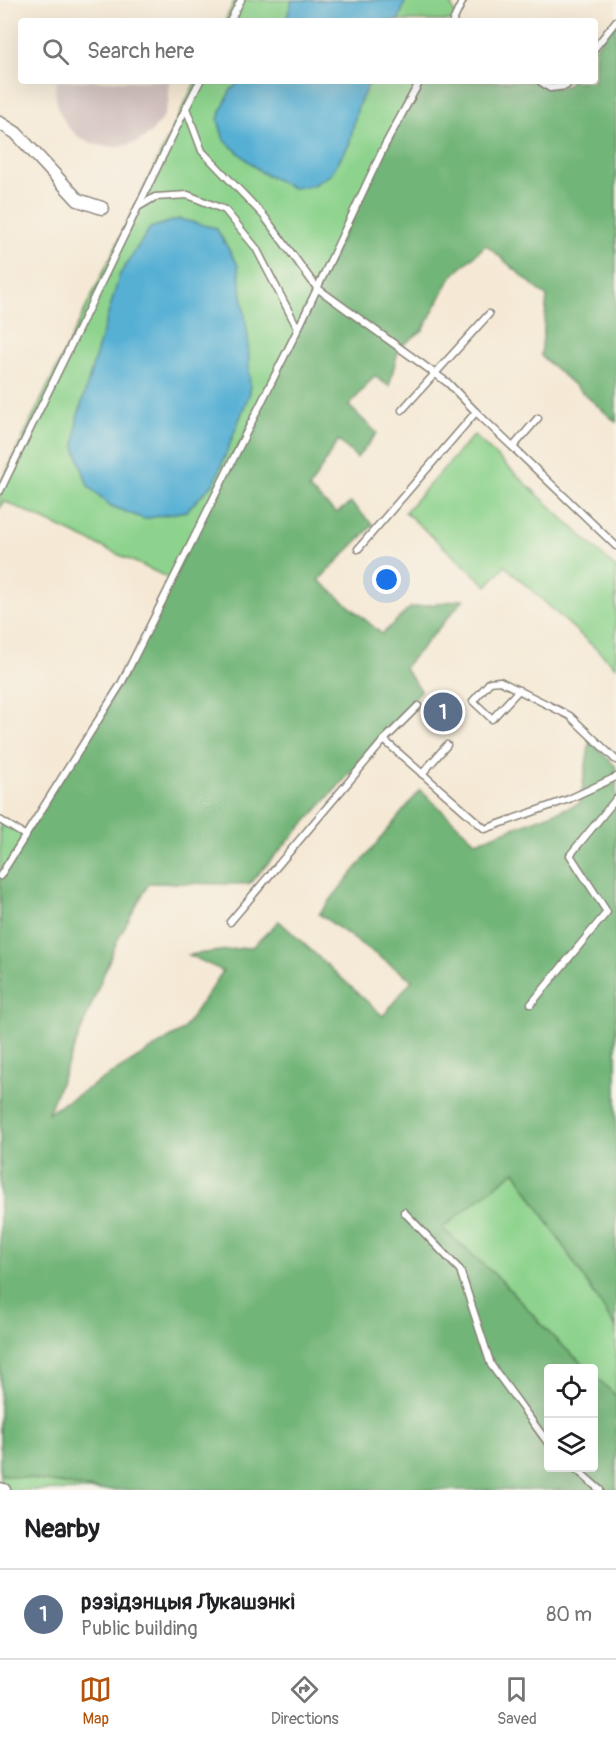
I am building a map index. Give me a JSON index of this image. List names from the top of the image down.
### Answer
{
  "page": {
    "search": "Search here",
    "pins": "1",
    "heading": "Nearby",
    "list": [
      {
        "mark": "1",
        "name": "рэзідэнцыя Лукашэнкі",
        "note": "Public building",
        "value": "80 m"
      }
    ],
    "nav": ["Map", "Directions", "Saved"]
  }
}
